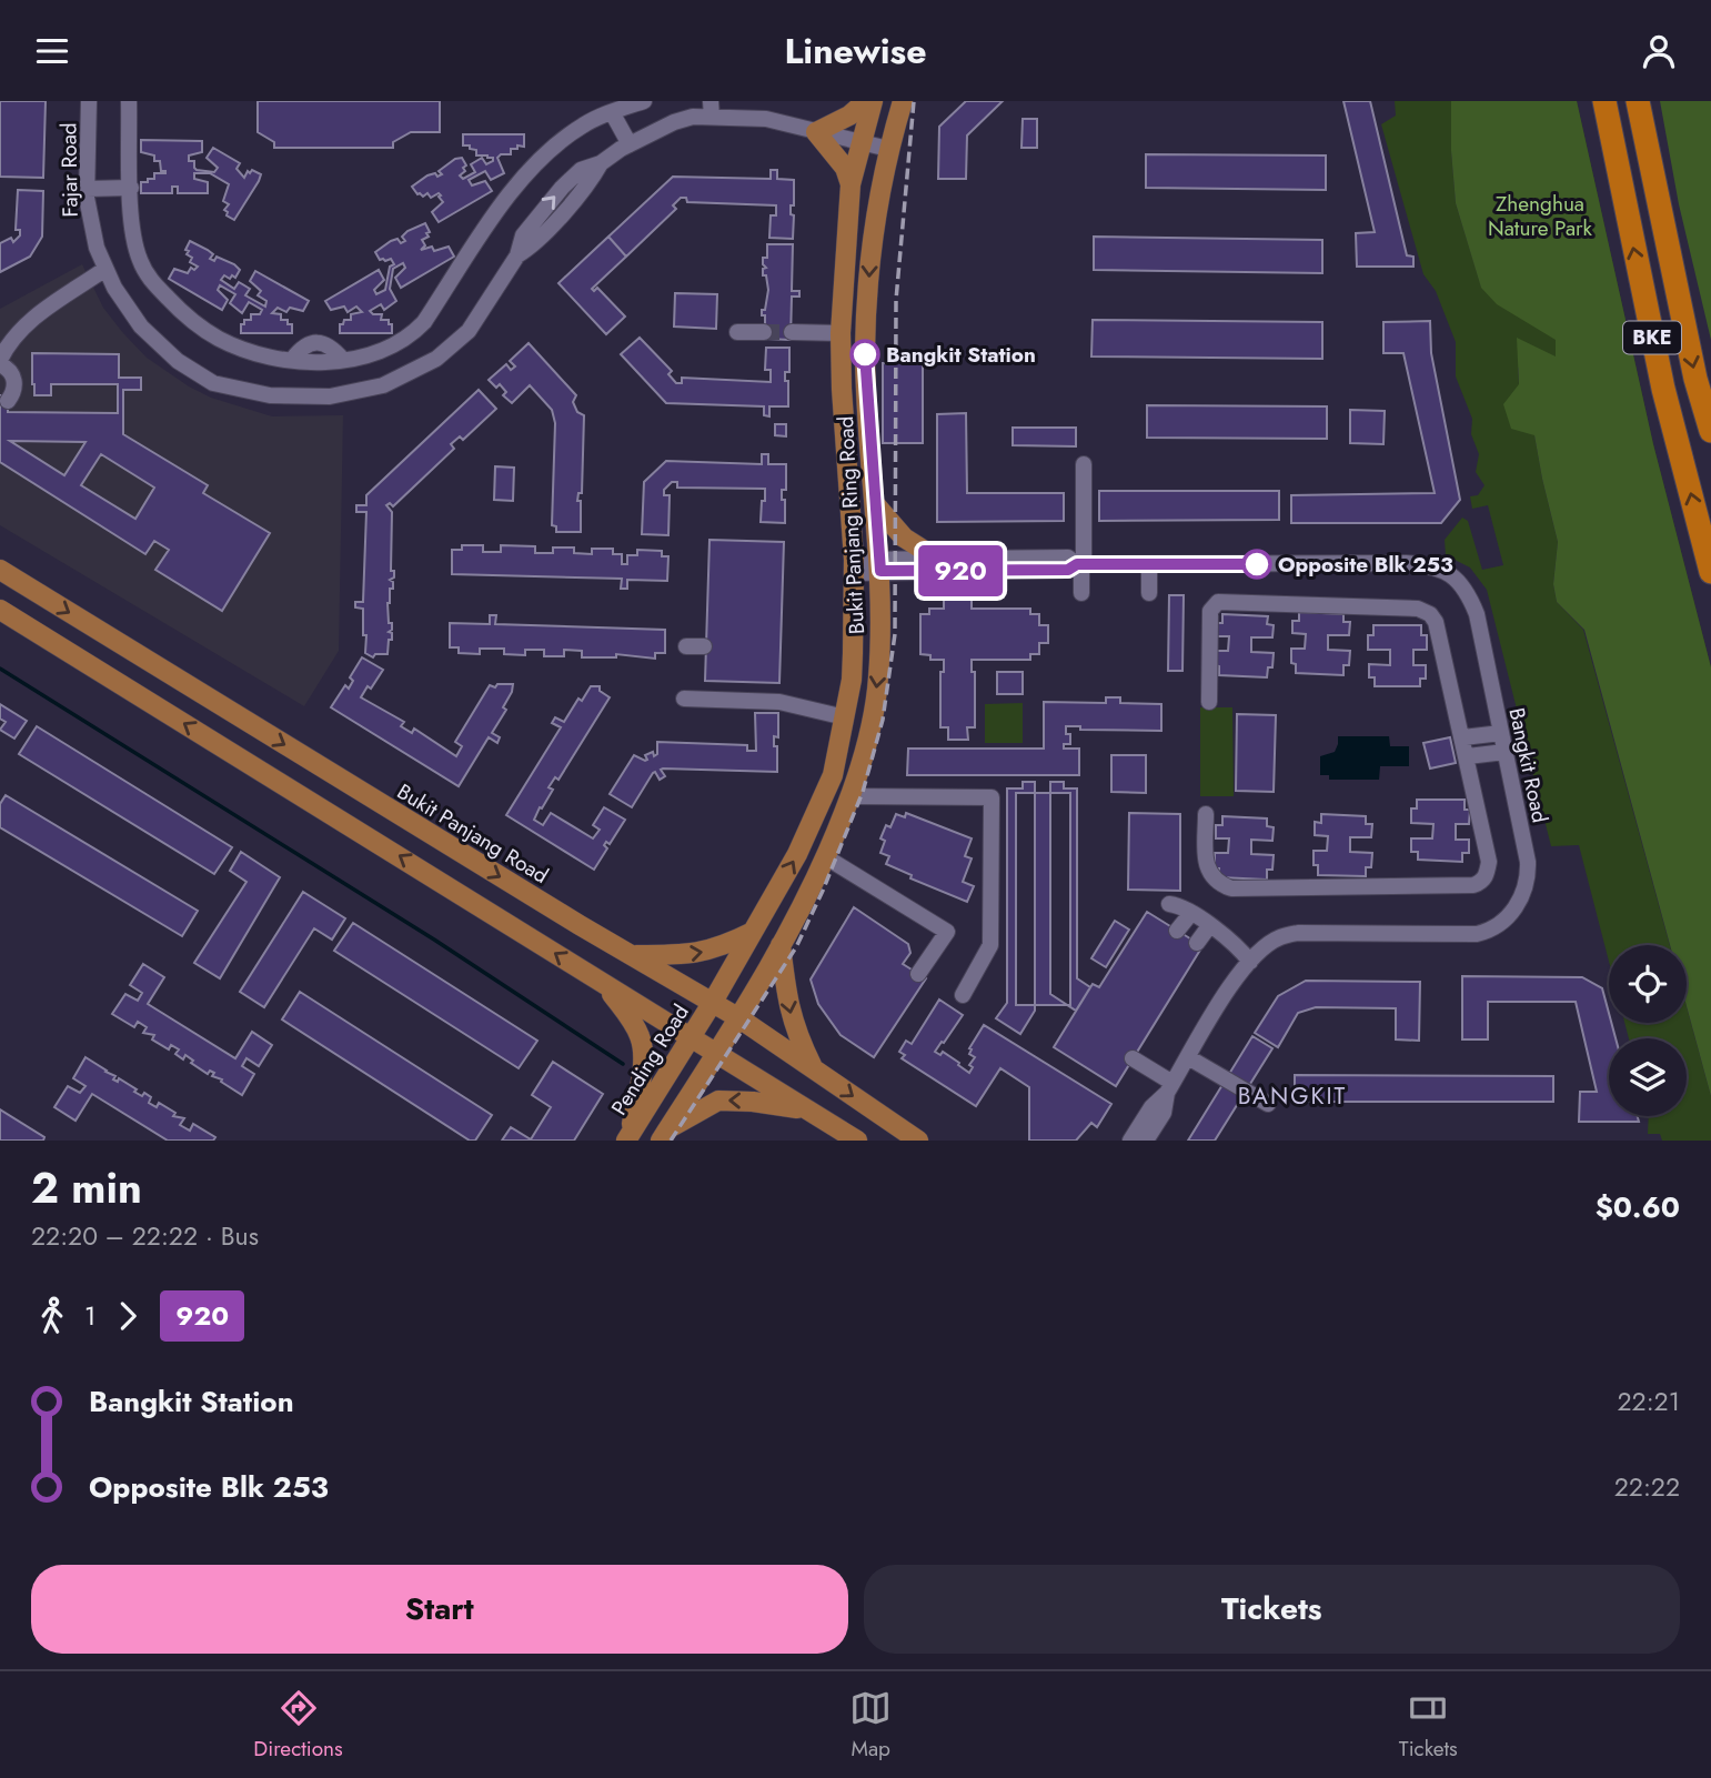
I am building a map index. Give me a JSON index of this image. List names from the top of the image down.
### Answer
{
  "streets": {
    "highway": ["BKE"],
    "main road": ["Bukit Panjang Ring Road", "Bukit Panjang Road", "Pending Road"],
    "street": ["Fajar Road", "Bangkit Road"]
  },
  "crossings": [
    ["Fajar Road", "Bukit Panjang Ring Road"],
    ["Bukit Panjang Ring Road", "Bangkit Road"],
    ["Bukit Panjang Ring Road", "Bukit Panjang Road"],
    ["Bukit Panjang Ring Road", "Pending Road"],
    ["Bukit Panjang Road", "Pending Road"]
  ],
  "districts": ["BANGKIT"],
  "parks": ["Zhenghua Nature Park"],
  "places": ["Bangkit Station", "Opposite Blk 253"],
  "lines": ["bus line 920"],
  "page": {
    "header": "Linewise",
    "on_map": "920",
    "heading": ["2 min", "22:20 – 22:22 · Bus", "$0.60"],
    "legs": ["1", "920"],
    "list": [
      {
        "name": "Bangkit Station",
        "value": "22:21"
      },
      {
        "name": "Opposite Blk 253",
        "value": "22:22"
      }
    ],
    "buttons": ["Start", "Tickets"],
    "tabs": ["Directions", "Map", "Tickets"]
  }
}
